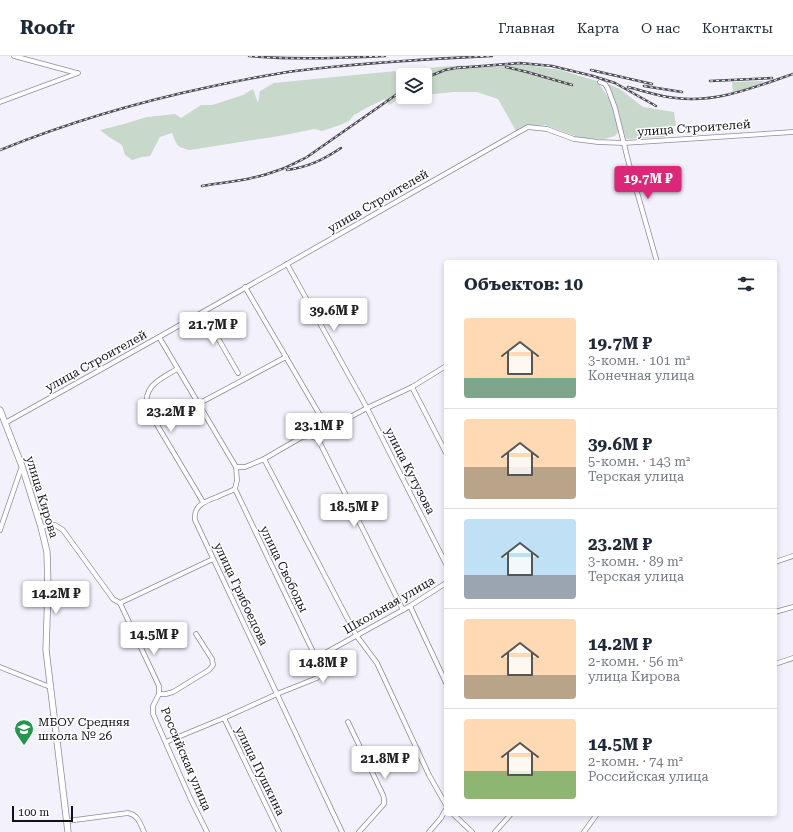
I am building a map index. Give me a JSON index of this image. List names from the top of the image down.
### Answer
{
  "streets": {
    "main road": ["улица Кирова"],
    "street": [
      "улица Строителей",
      "улица Кутузова",
      "улица Свободы",
      "улица Грибоедова",
      "Школьная улица",
      "Российская улица",
      "улица Пушкина"
    ]
  },
  "crossings": [
    ["улица Строителей", "улица Кутузова"],
    ["улица Строителей", "улица Кирова"],
    ["улица Кирова", "Российская улица"],
    ["улица Свободы", "Школьная улица"]
  ],
  "places": {
    "school or university": ["МБОУ Средняя школа № 26"]
  },
  "scale_bar": "100 m",
  "page": {
    "header": "Roofr",
    "nav": [
      "Главная",
      "Карта",
      "О нас",
      "Контакты"
    ],
    "price": [
      "19.7M ₽",
      "39.6M ₽",
      "21.7M ₽",
      "23.2M ₽",
      "23.1M ₽",
      "18.5M ₽",
      "14.2M ₽",
      "14.5M ₽",
      "14.8M ₽",
      "21.8M ₽"
    ],
    "heading": "Объектов: 10",
    "list": [
      {
        "name": "19.7M ₽",
        "note": "3-комн. · 101 m² · Конечная улица"
      },
      {
        "name": "39.6M ₽",
        "note": "5-комн. · 143 m² · Терская улица"
      },
      {
        "name": "23.2M ₽",
        "note": "3-комн. · 89 m² · Терская улица"
      },
      {
        "name": "14.2M ₽",
        "note": "2-комн. · 56 m² · улица Кирова"
      },
      {
        "name": "14.5M ₽",
        "note": "2-комн. · 74 m² · Российская улица"
      }
    ],
    "scale": "100 m"
  }
}
